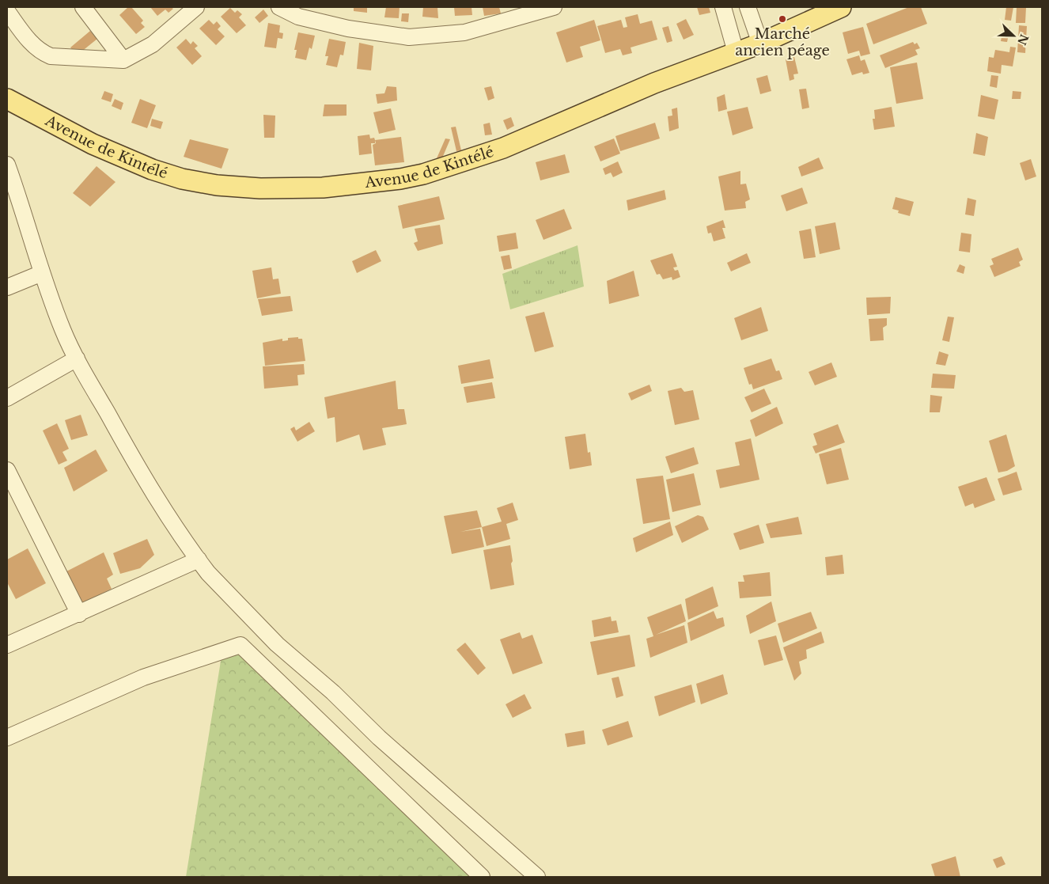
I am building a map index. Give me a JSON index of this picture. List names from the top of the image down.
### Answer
{
  "streets": {
    "main road": ["Avenue de Kintélé"]
  },
  "places": ["Marché ancien péage"],
  "north": "bottom right"
}
